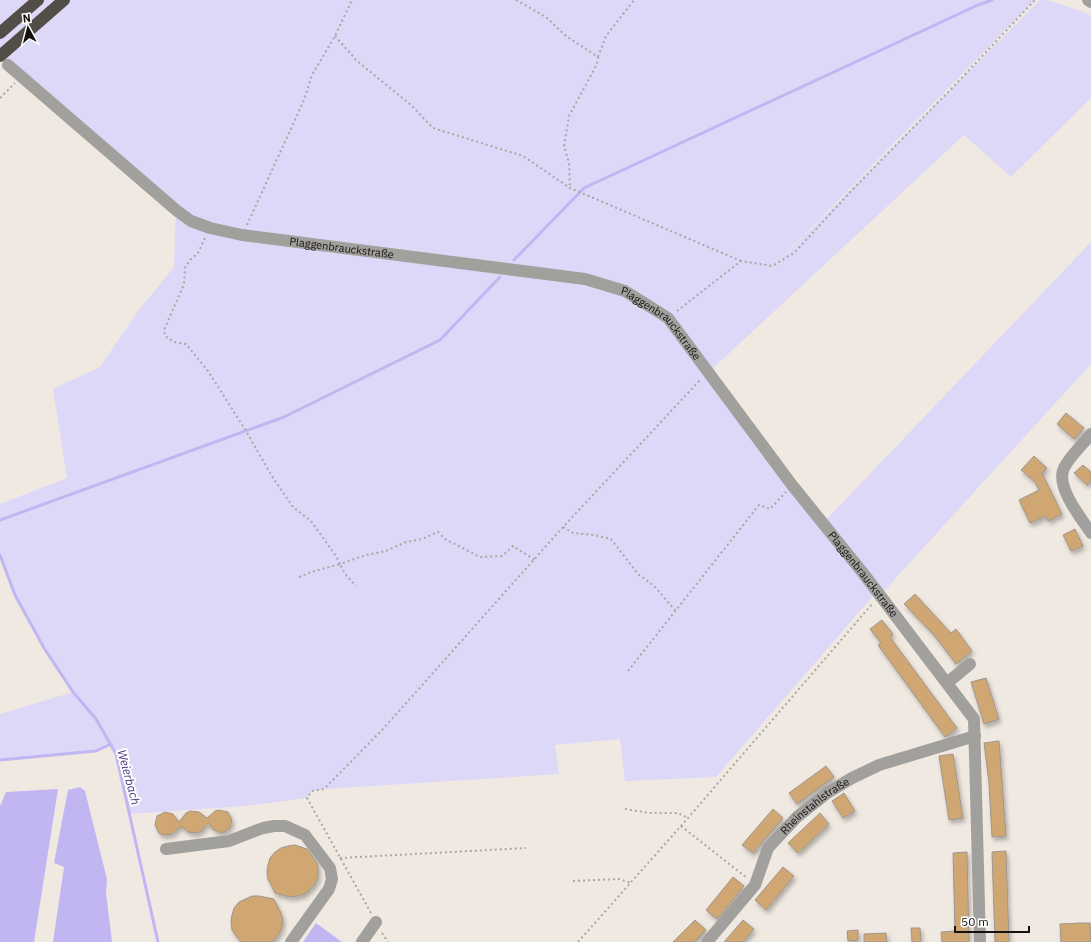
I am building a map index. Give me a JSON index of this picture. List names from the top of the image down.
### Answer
{
  "streets": {
    "street": ["Plaggenbrauckstraße", "Rheinstahlstraße"]
  },
  "crossings": [
    ["Plaggenbrauckstraße", "Rheinstahlstraße"]
  ],
  "water": ["Weierbach"],
  "scale_bar": "50 m",
  "north": "top"
}
